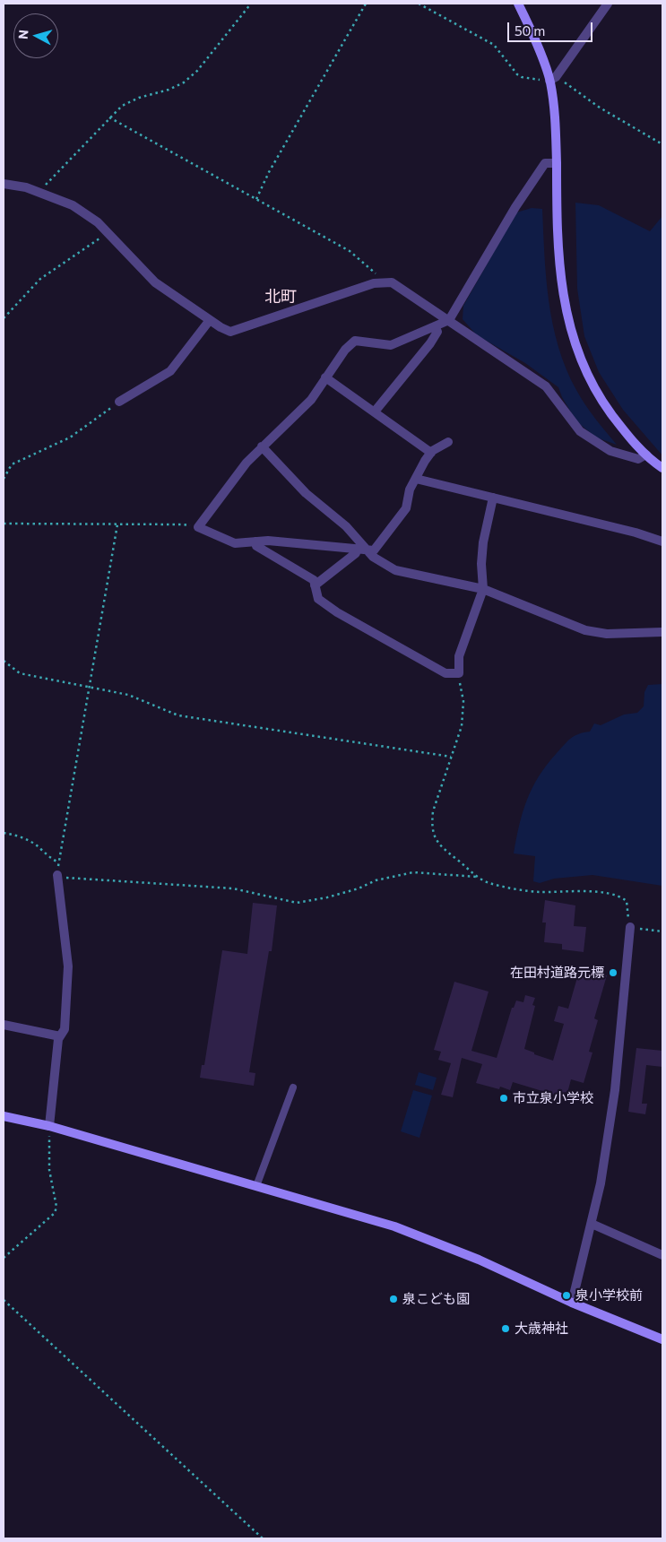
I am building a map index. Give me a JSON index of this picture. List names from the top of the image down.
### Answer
{
  "districts": ["北町"],
  "places": [
    "在田村道路元標",
    "市立泉小学校",
    "泉小学校前",
    "泉こども園",
    "大歳神社"
  ],
  "scale_bar": "50 m",
  "north": "left"
}
